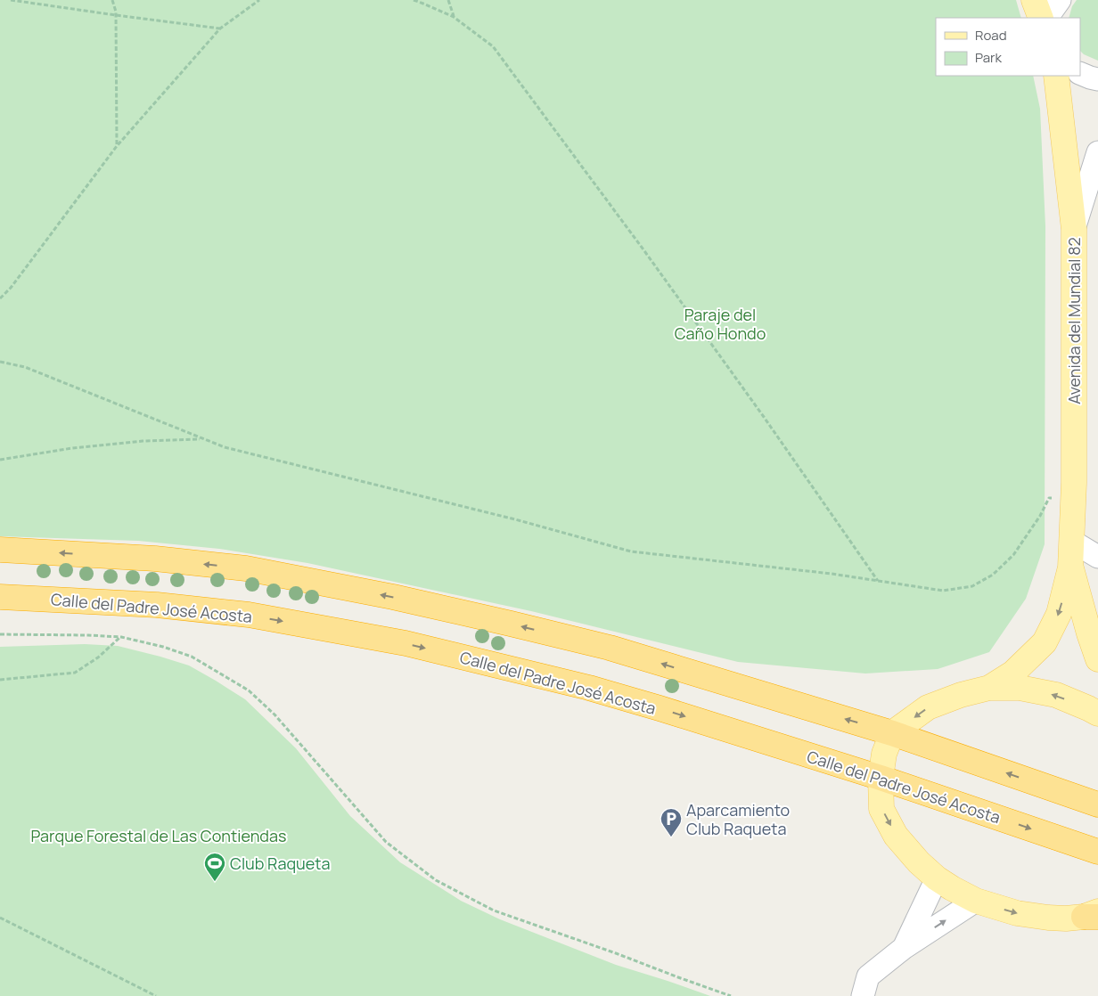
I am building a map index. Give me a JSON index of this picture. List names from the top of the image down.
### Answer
{
  "streets": {
    "highway": ["Calle del Padre José Acosta"],
    "main road": ["Avenida del Mundial 82"]
  },
  "parks": ["Paraje del Caño Hondo", "Parque Forestal de Las Contiendas"],
  "places": {
    "parking": ["Aparcamiento Club Raqueta"],
    "sports": ["Club Raqueta"]
  },
  "legend": ["Road", "Park"]
}
